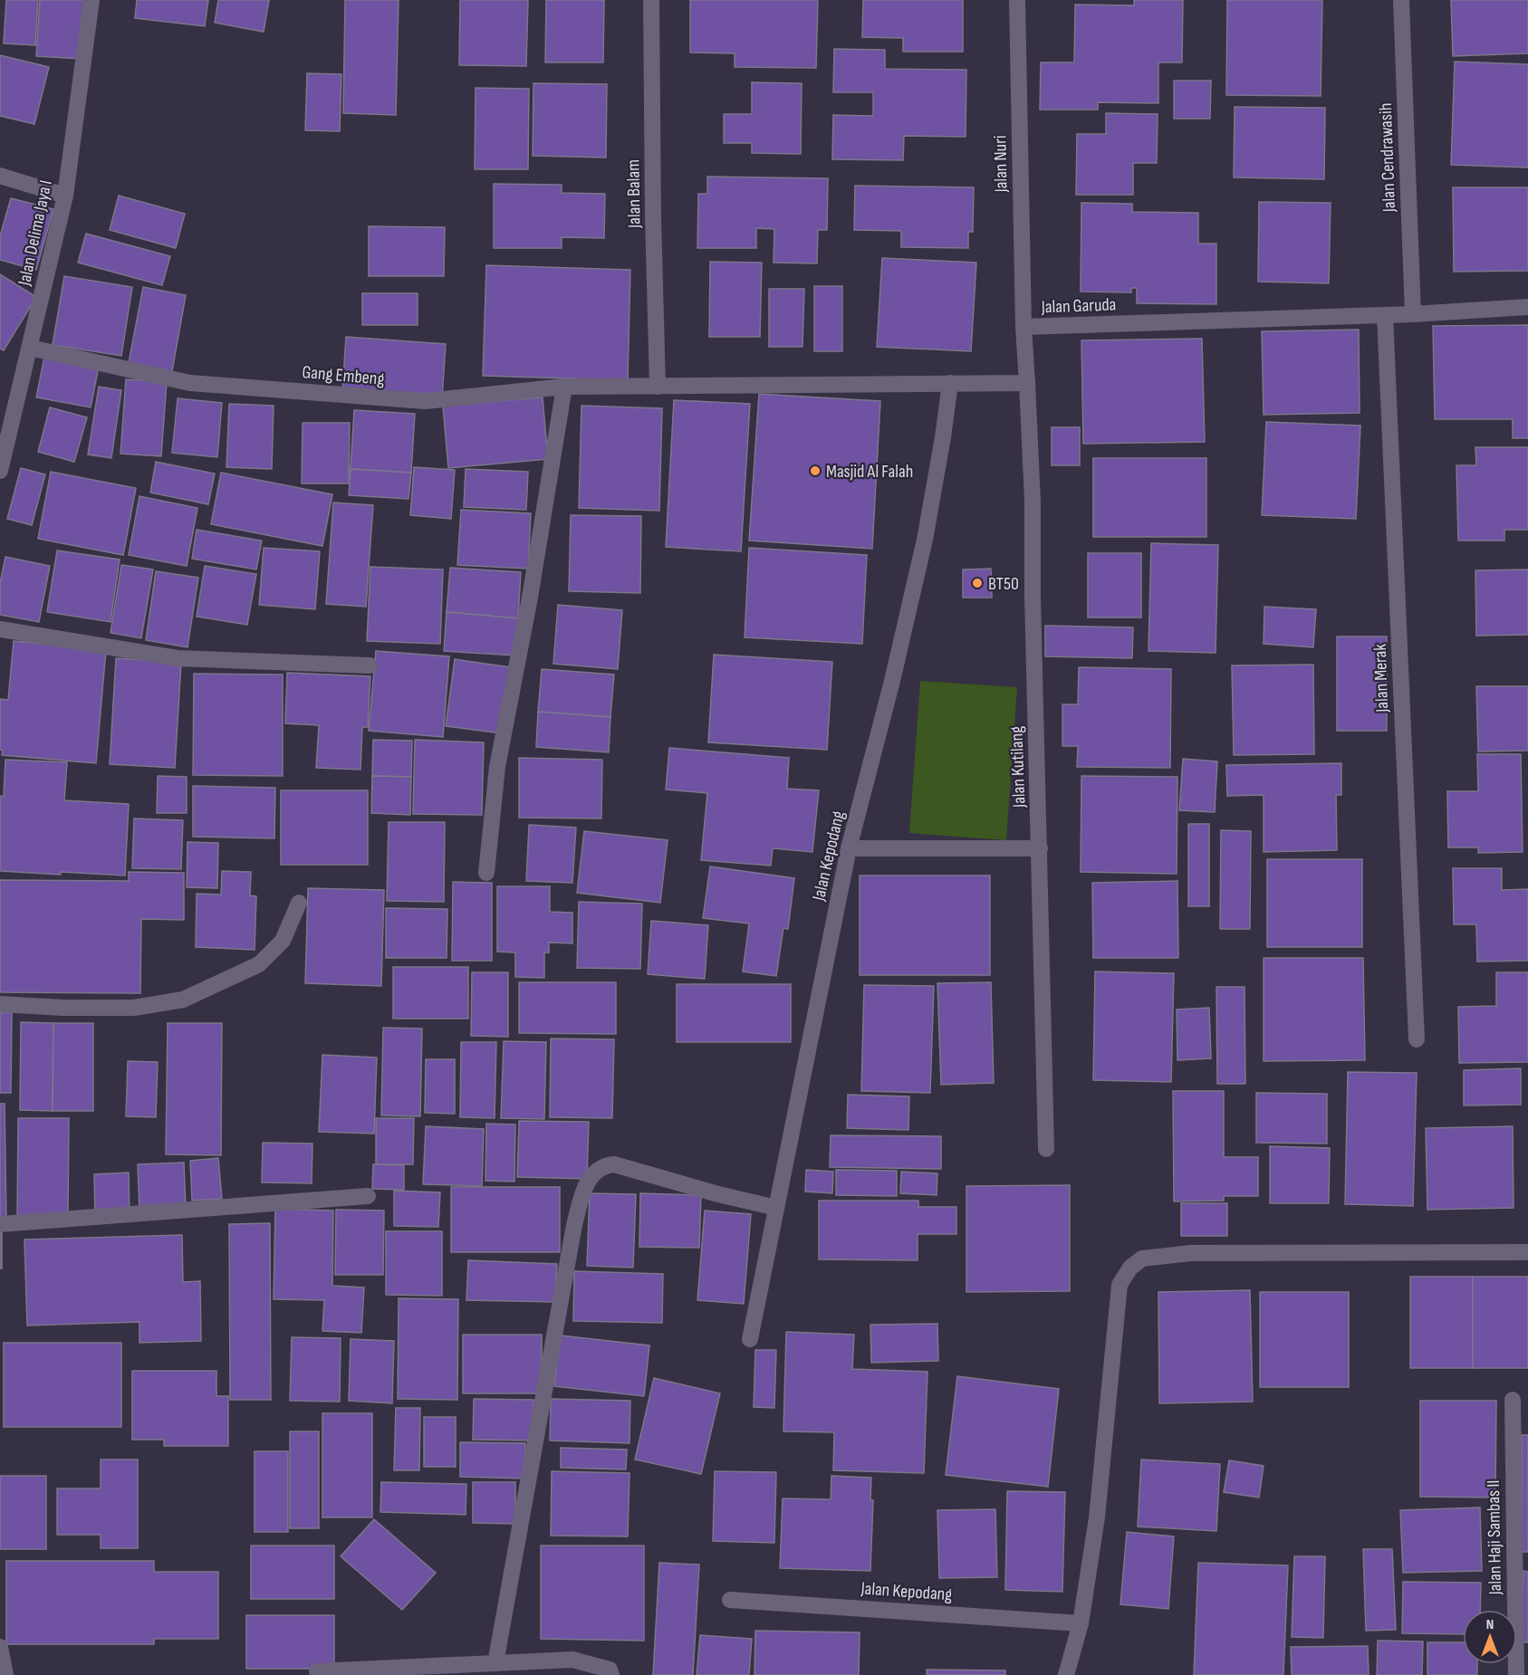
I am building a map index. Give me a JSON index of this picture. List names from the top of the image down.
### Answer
{
  "streets": {
    "street": [
      "Jalan Cendrawasih",
      "Jalan Nuri",
      "Jalan Balam",
      "Jalan Delima Jaya I",
      "Jalan Garuda",
      "Gang Embeng",
      "Jalan Merak",
      "Jalan Kutilang",
      "Jalan Kepodang",
      "Jalan Haji Sambas II"
    ]
  },
  "crossings": [
    ["Jalan Cendrawasih", "Jalan Garuda"],
    ["Jalan Nuri", "Jalan Garuda"],
    ["Jalan Balam", "Gang Embeng"],
    ["Jalan Delima Jaya I", "Gang Embeng"],
    ["Jalan Garuda", "Jalan Merak"],
    ["Jalan Garuda", "Jalan Kutilang"]
  ],
  "places": ["Masjid Al Falah", "BT50"],
  "north": "top"
}
